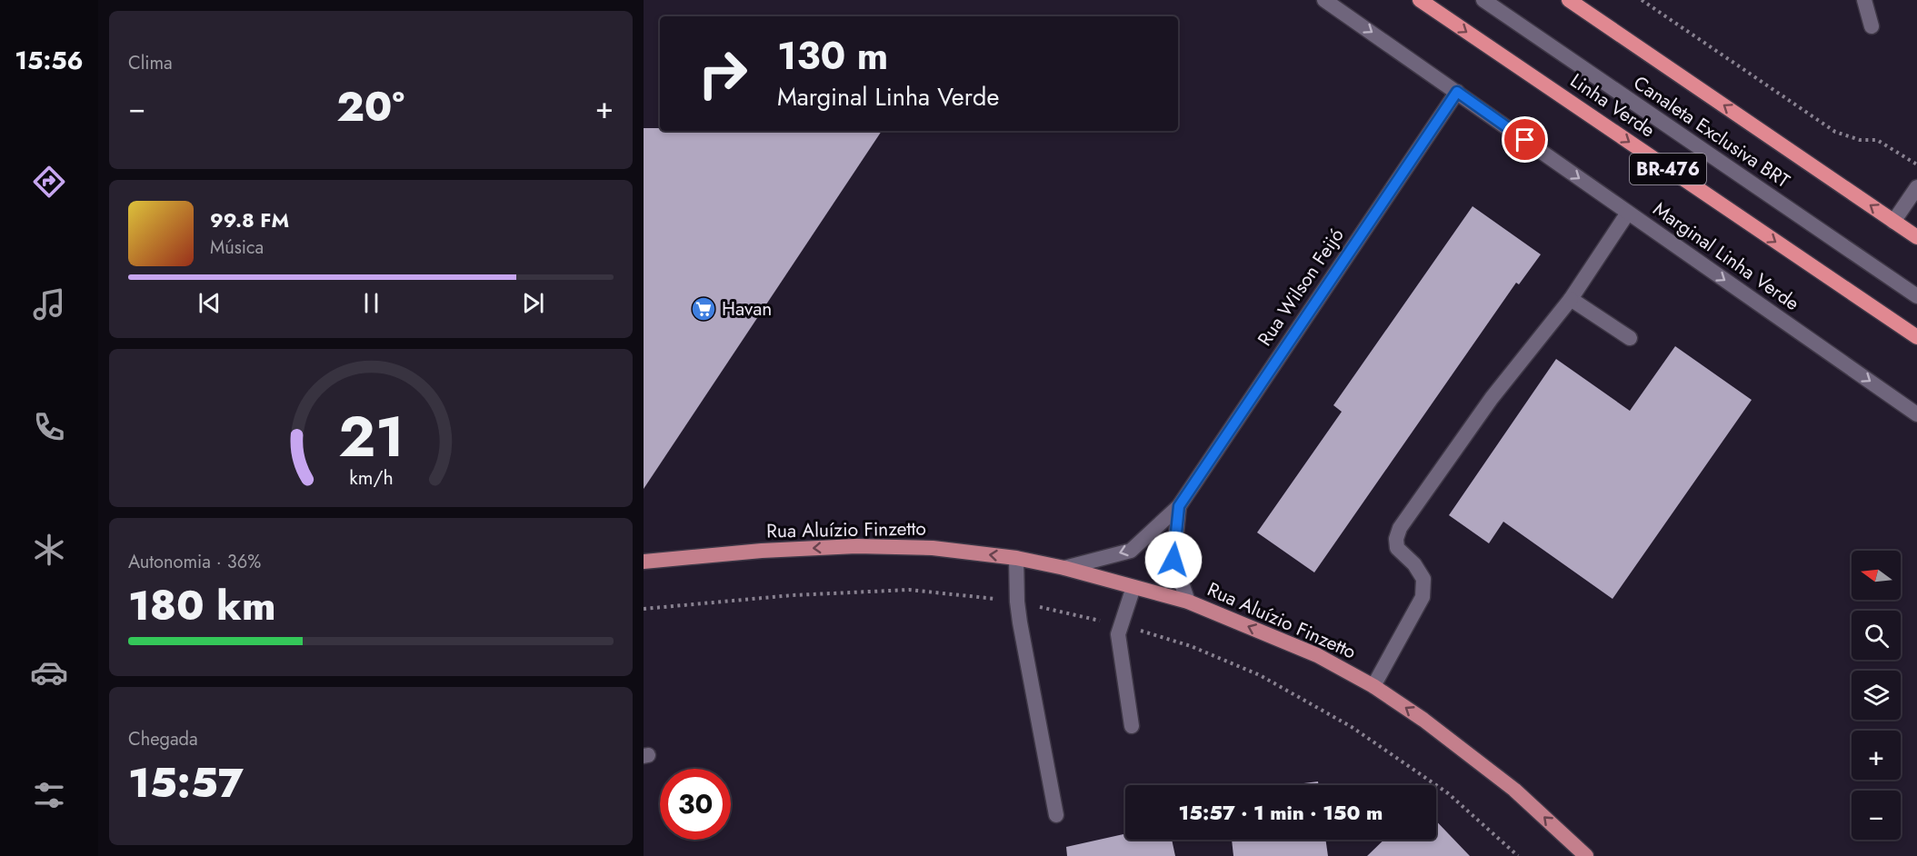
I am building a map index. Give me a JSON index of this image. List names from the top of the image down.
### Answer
{
  "streets": {
    "highway": ["Linha Verde", "BR-476"],
    "main road": ["Rua Aluízio Finzetto"],
    "street": ["Canaleta Exclusiva BRT", "Marginal Linha Verde", "Rua Wilson Feijó"]
  },
  "crossings": [
    ["Marginal Linha Verde", "Rua Wilson Feijó"],
    ["Rua Wilson Feijó", "Rua Aluízio Finzetto"]
  ],
  "one_way": ["Marginal Linha Verde", "Rua Aluízio Finzetto"],
  "places": {
    "supermarket": ["Havan"]
  },
  "north": "left",
  "page": {
    "tabs": "15:56",
    "tile": [
      "Clima",
      ["Autonomia · 36%", "180 km"],
      ["Chegada", "15:57"]
    ],
    "turn": ["130 m", "Marginal Linha Verde"],
    "heat": ["−", "20°", "+"],
    "song": ["99.8 FM", "Música"],
    "map_buttons": ["+", "−"],
    "limit": "30",
    "trip": "15:57 · 1 min · 150 m",
    "gauge": ["21", "km/h"]
  }
}
